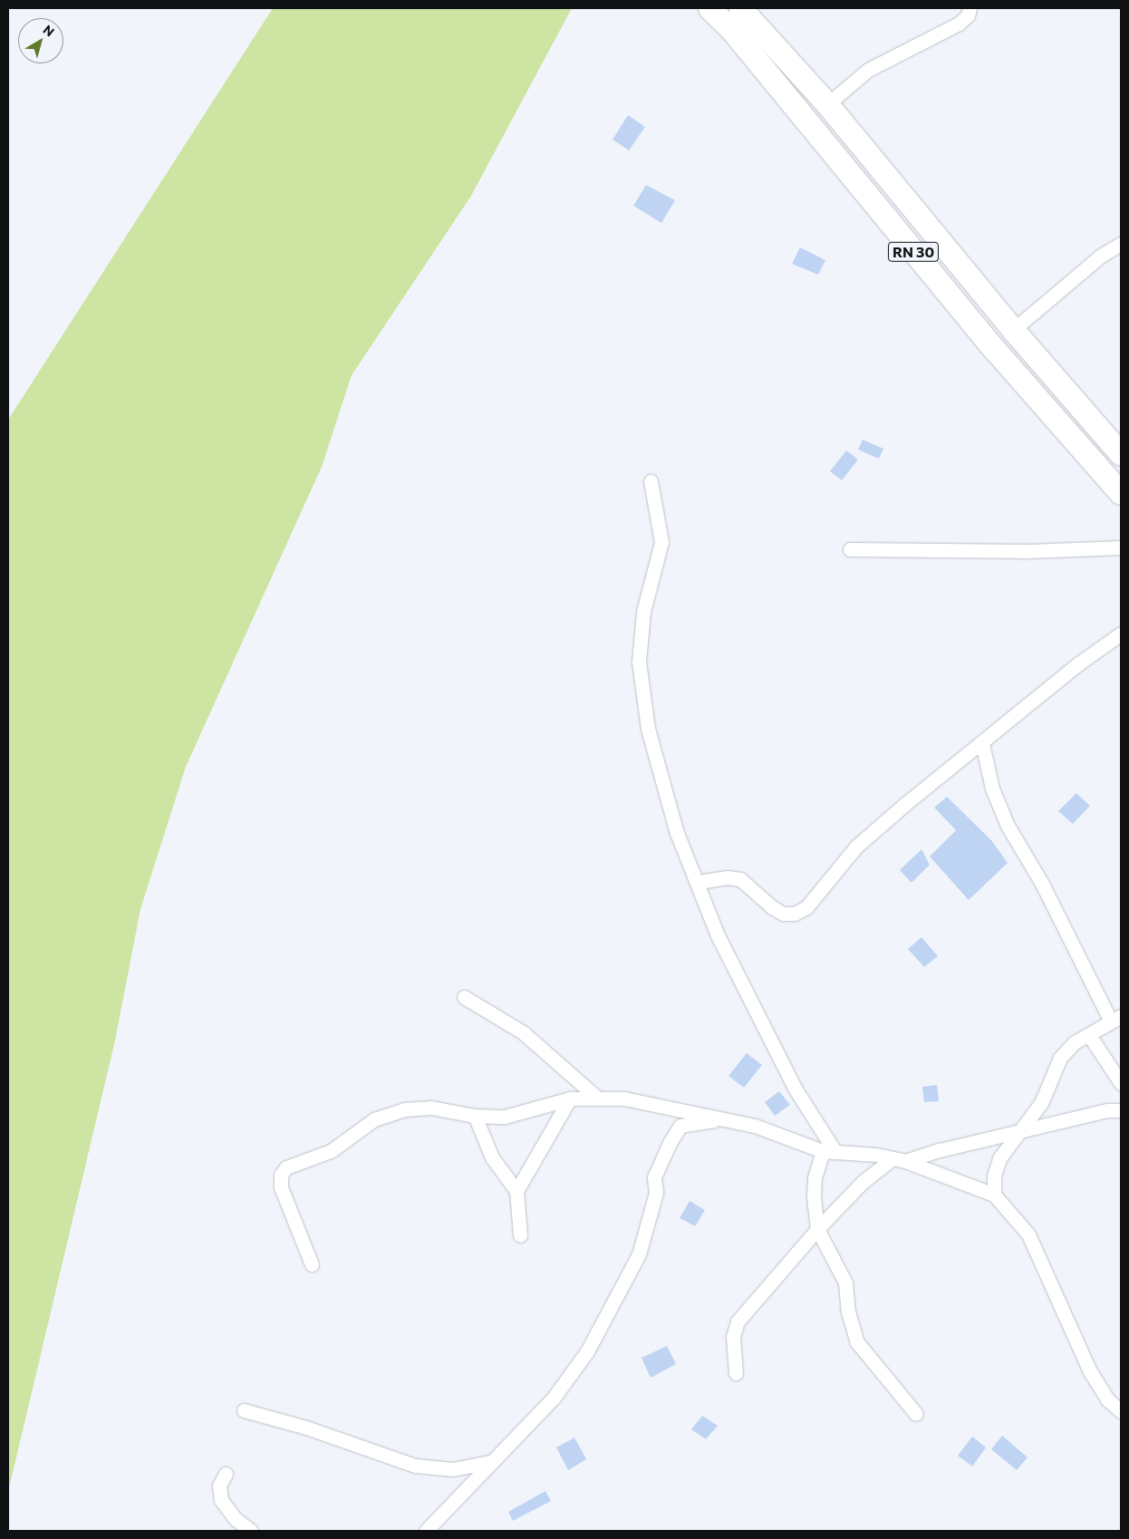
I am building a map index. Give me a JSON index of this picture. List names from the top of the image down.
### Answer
{
  "streets": {
    "main road": ["RN 30"]
  },
  "north": "top right"
}
